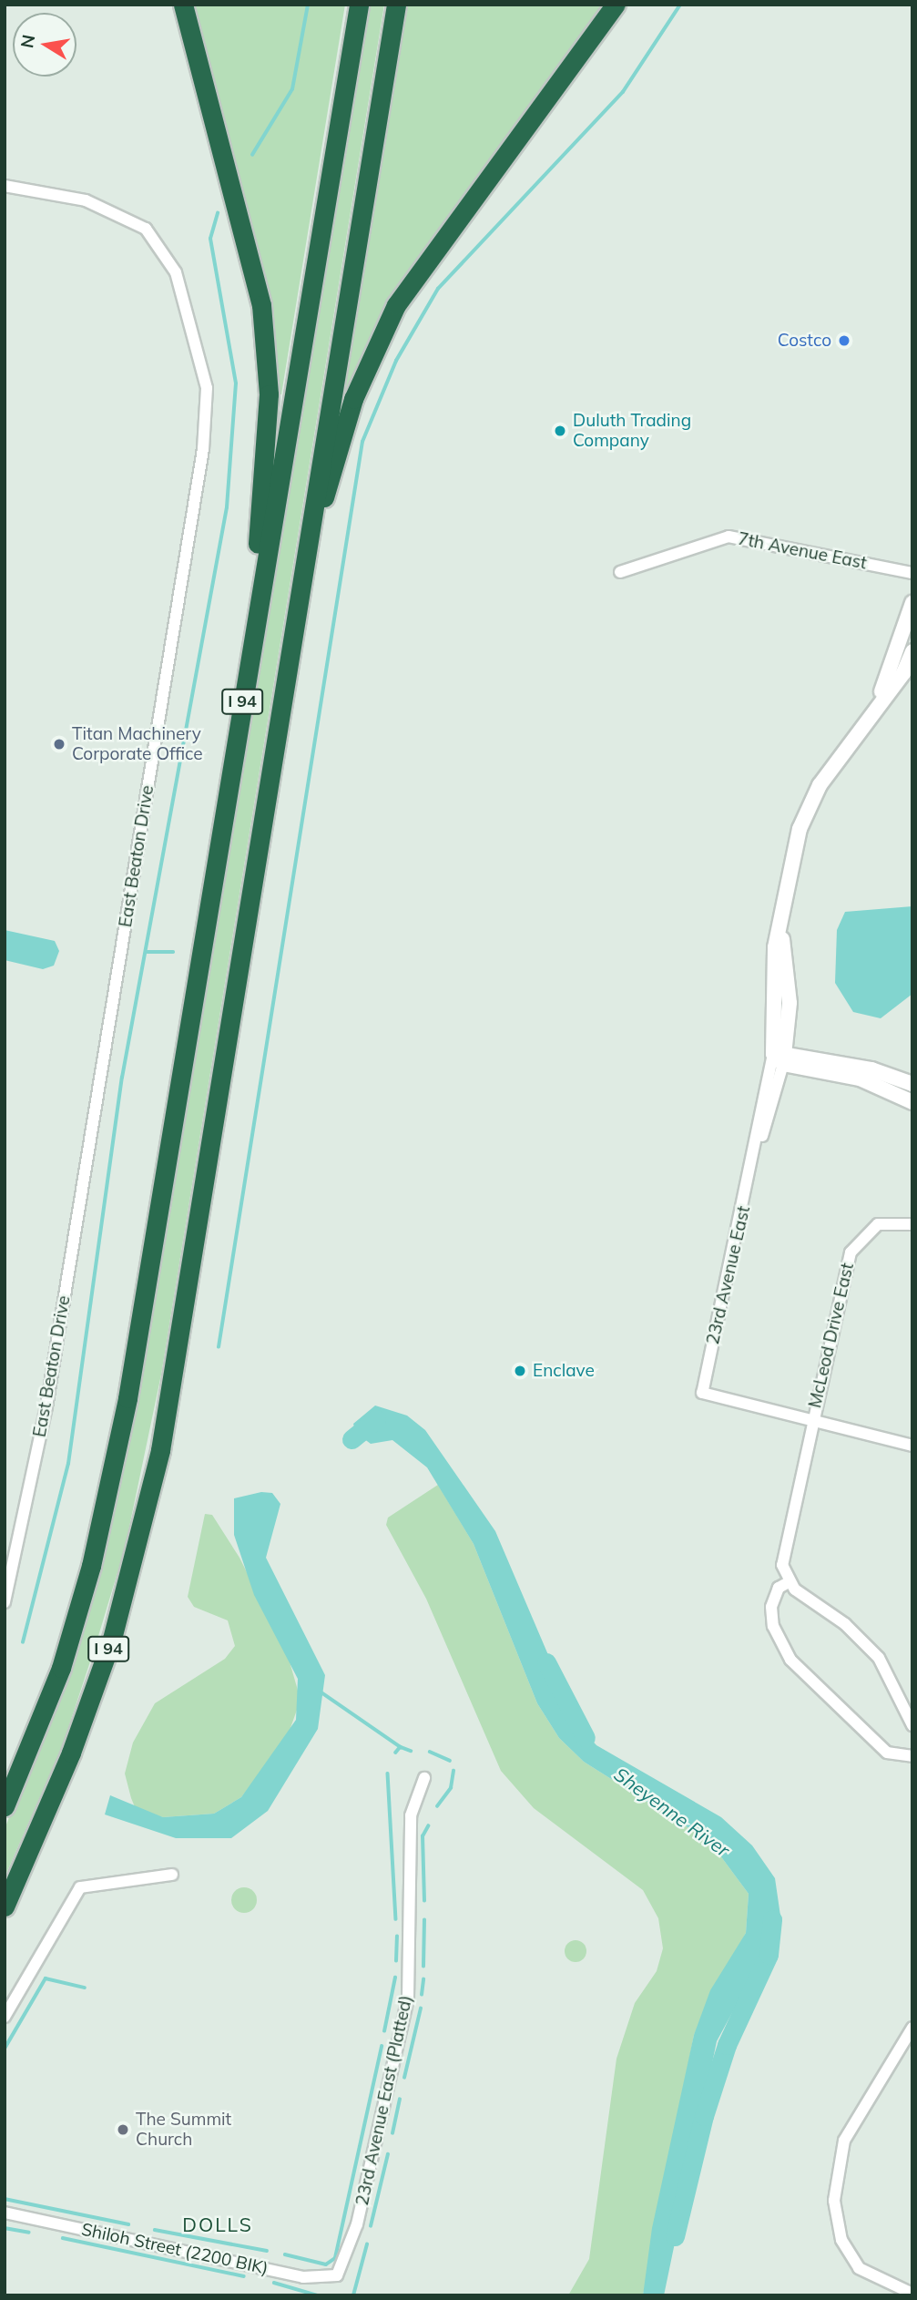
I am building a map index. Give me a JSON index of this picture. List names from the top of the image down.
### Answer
{
  "streets": {
    "highway": ["I 94"],
    "street": [
      "7th Avenue East",
      "East Beaton Drive",
      "23rd Avenue East",
      "McLeod Drive East",
      "23rd Avenue East (Platted)",
      "Shiloh Street (2200 BIK)"
    ]
  },
  "crossings": [
    ["23rd Avenue East", "McLeod Drive East"],
    ["23rd Avenue East (Platted)", "Shiloh Street (2200 BIK)"]
  ],
  "districts": ["DOLLS"],
  "water": ["Sheyenne River"],
  "places": [
    "Costco",
    "Duluth Trading Company",
    "Titan Machinery Corporate Office",
    "Enclave",
    "The Summit Church"
  ],
  "north": "left"
}
